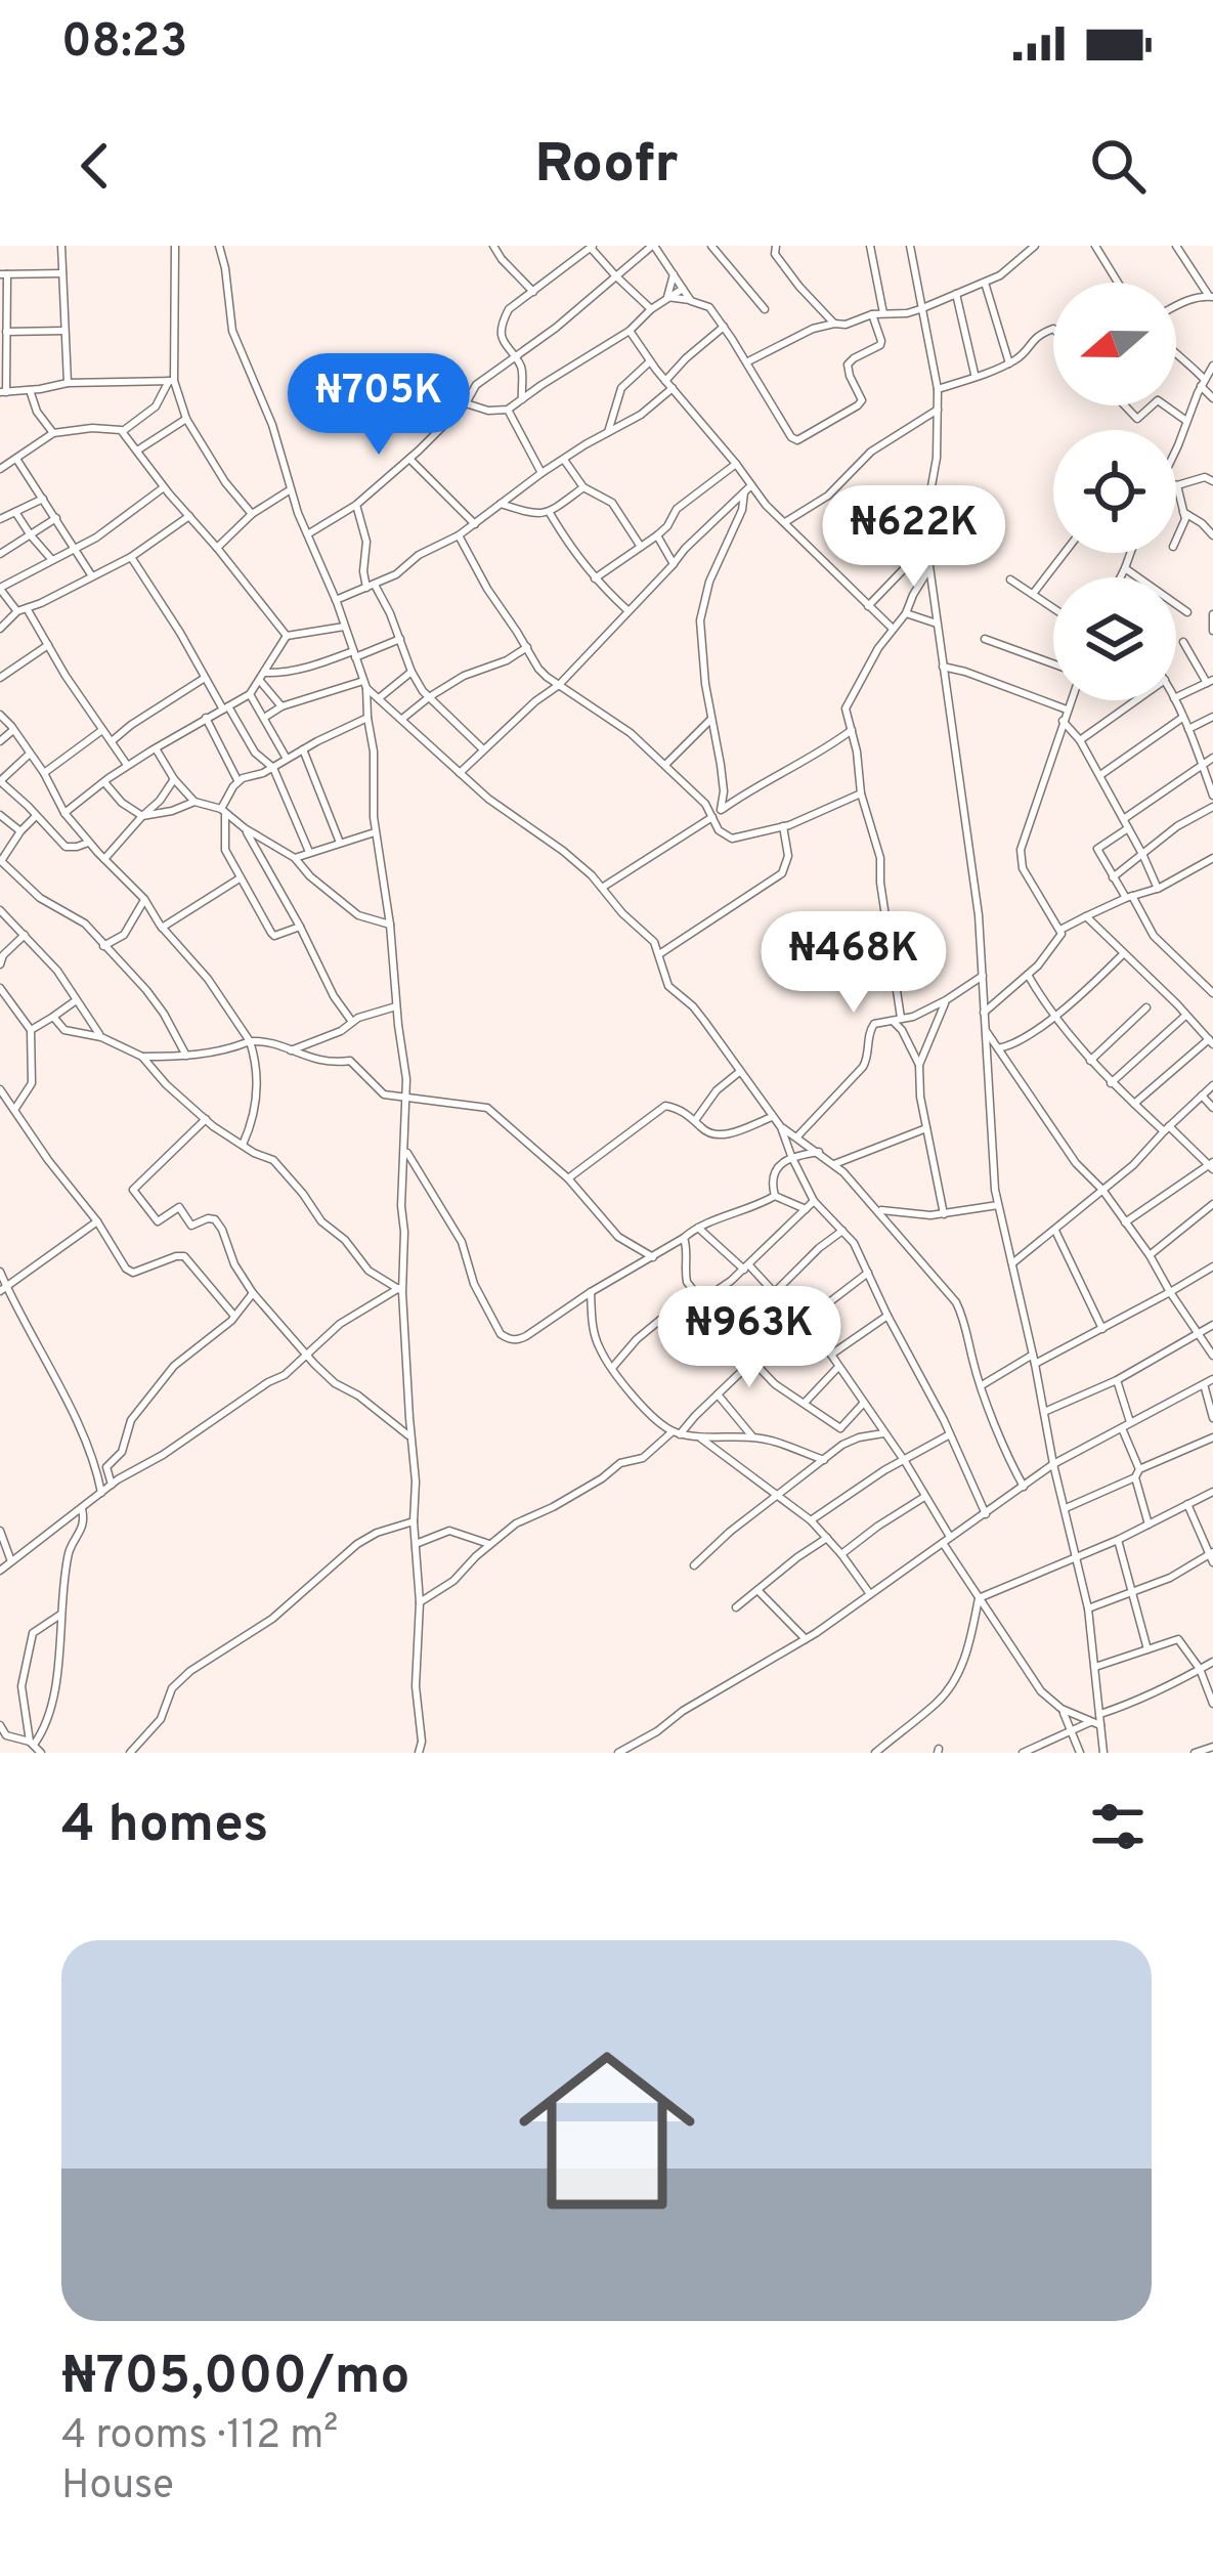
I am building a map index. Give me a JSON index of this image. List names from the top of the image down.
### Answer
{
  "north": "left",
  "page": {
    "status": "08:23",
    "header": "Roofr",
    "price": [
      "₦705K",
      "₦622K",
      "₦468K",
      "₦963K"
    ],
    "heading": "4 homes",
    "list": [
      {
        "name": "₦705,000/mo",
        "note": "4 rooms · 112 m² · House"
      }
    ]
  }
}
